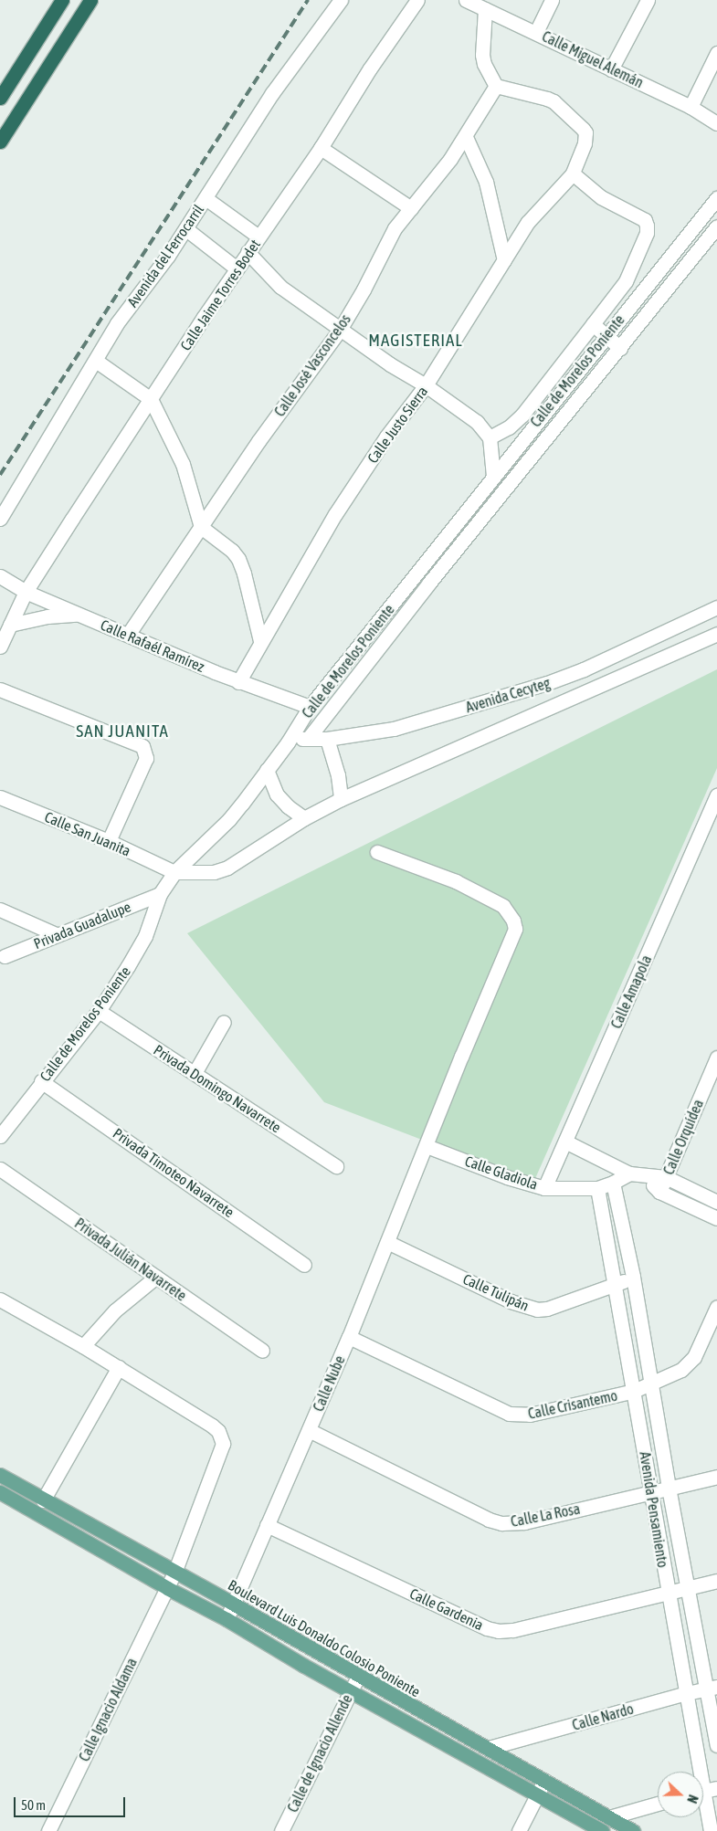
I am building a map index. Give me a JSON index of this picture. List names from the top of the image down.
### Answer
{
  "streets": {
    "main road": ["Boulevard Luis Donaldo Colosio Poniente"],
    "street": [
      "Calle Miguel Alemán",
      "Avenida del Ferrocarril",
      "Calle Jaime Torres Bodet",
      "Calle José Vasconcelos",
      "Calle de Morelos Poniente",
      "Calle Justo Sierra",
      "Calle Rafaél Ramírez",
      "Avenida Cecyteg",
      "Calle San Juanita",
      "Privada Guadalupe",
      "Calle Amapola",
      "Privada Domingo Navarrete",
      "Calle Orquídea",
      "Privada Timoteo Navarrete",
      "Calle Gladiola",
      "Privada Julián Navarrete",
      "Calle Tulipán",
      "Calle Nube",
      "Calle Crisantemo",
      "Avenida Pensamiento",
      "Calle La Rosa",
      "Calle Gardenia",
      "Calle Ignacio Aldama",
      "Calle Nardo",
      "Calle de Ignacio Allende"
    ]
  },
  "crossings": [
    ["Calle Jaime Torres Bodet", "Calle Rafaél Ramírez"],
    ["Calle José Vasconcelos", "Calle Rafaél Ramírez"],
    ["Calle de Morelos Poniente", "Calle Rafaél Ramírez"],
    ["Calle de Morelos Poniente", "Avenida Cecyteg"],
    ["Calle de Morelos Poniente", "Calle San Juanita"],
    ["Calle de Morelos Poniente", "Privada Guadalupe"],
    ["Calle de Morelos Poniente", "Privada Domingo Navarrete"],
    ["Calle de Morelos Poniente", "Privada Timoteo Navarrete"],
    ["Calle Justo Sierra", "Calle Rafaél Ramírez"],
    ["Calle Amapola", "Calle Gladiola"],
    ["Calle Gladiola", "Calle Nube"],
    ["Calle Gladiola", "Avenida Pensamiento"],
    ["Calle Tulipán", "Calle Nube"],
    ["Calle Tulipán", "Avenida Pensamiento"],
    ["Calle Nube", "Calle Crisantemo"],
    ["Calle Nube", "Calle La Rosa"],
    ["Calle Nube", "Calle Gardenia"],
    ["Calle Nube", "Boulevard Luis Donaldo Colosio Poniente"],
    ["Calle Crisantemo", "Avenida Pensamiento"],
    ["Avenida Pensamiento", "Calle La Rosa"],
    ["Avenida Pensamiento", "Calle Gardenia"],
    ["Avenida Pensamiento", "Calle Nardo"],
    ["Boulevard Luis Donaldo Colosio Poniente", "Calle Ignacio Aldama"],
    ["Boulevard Luis Donaldo Colosio Poniente", "Calle Nardo"],
    ["Boulevard Luis Donaldo Colosio Poniente", "Calle de Ignacio Allende"]
  ],
  "districts": ["MAGISTERIAL", "SAN JUANITA"],
  "scale_bar": "50 m",
  "north": "right"
}
